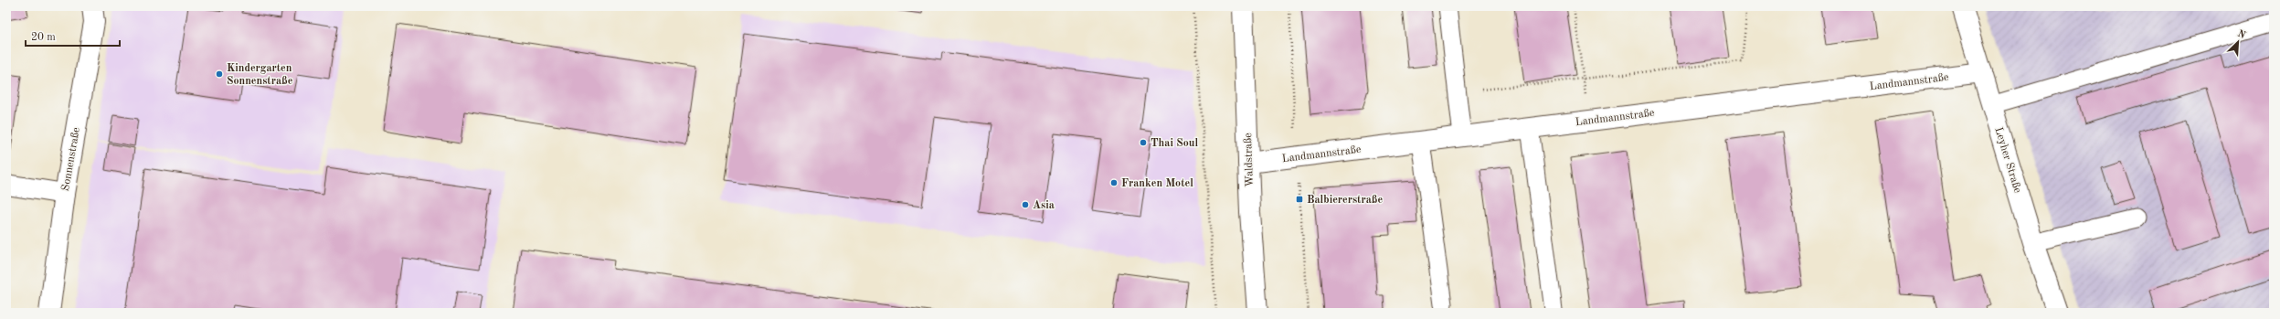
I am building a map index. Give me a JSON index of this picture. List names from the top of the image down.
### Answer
{
  "streets": {
    "street": [
      "Landmannstraße",
      "Sonnenstraße",
      "Waldstraße",
      "Leyher Straße"
    ]
  },
  "crossings": [
    ["Landmannstraße", "Waldstraße"],
    ["Landmannstraße", "Leyher Straße"]
  ],
  "places": {
    "other": [
      "Kindergarten Sonnenstraße",
      "Thai Soul",
      "Franken Motel",
      "Asia"
    ],
    "transit": ["Balbiererstraße"]
  },
  "scale_bar": "20 m",
  "north": "top right"
}
